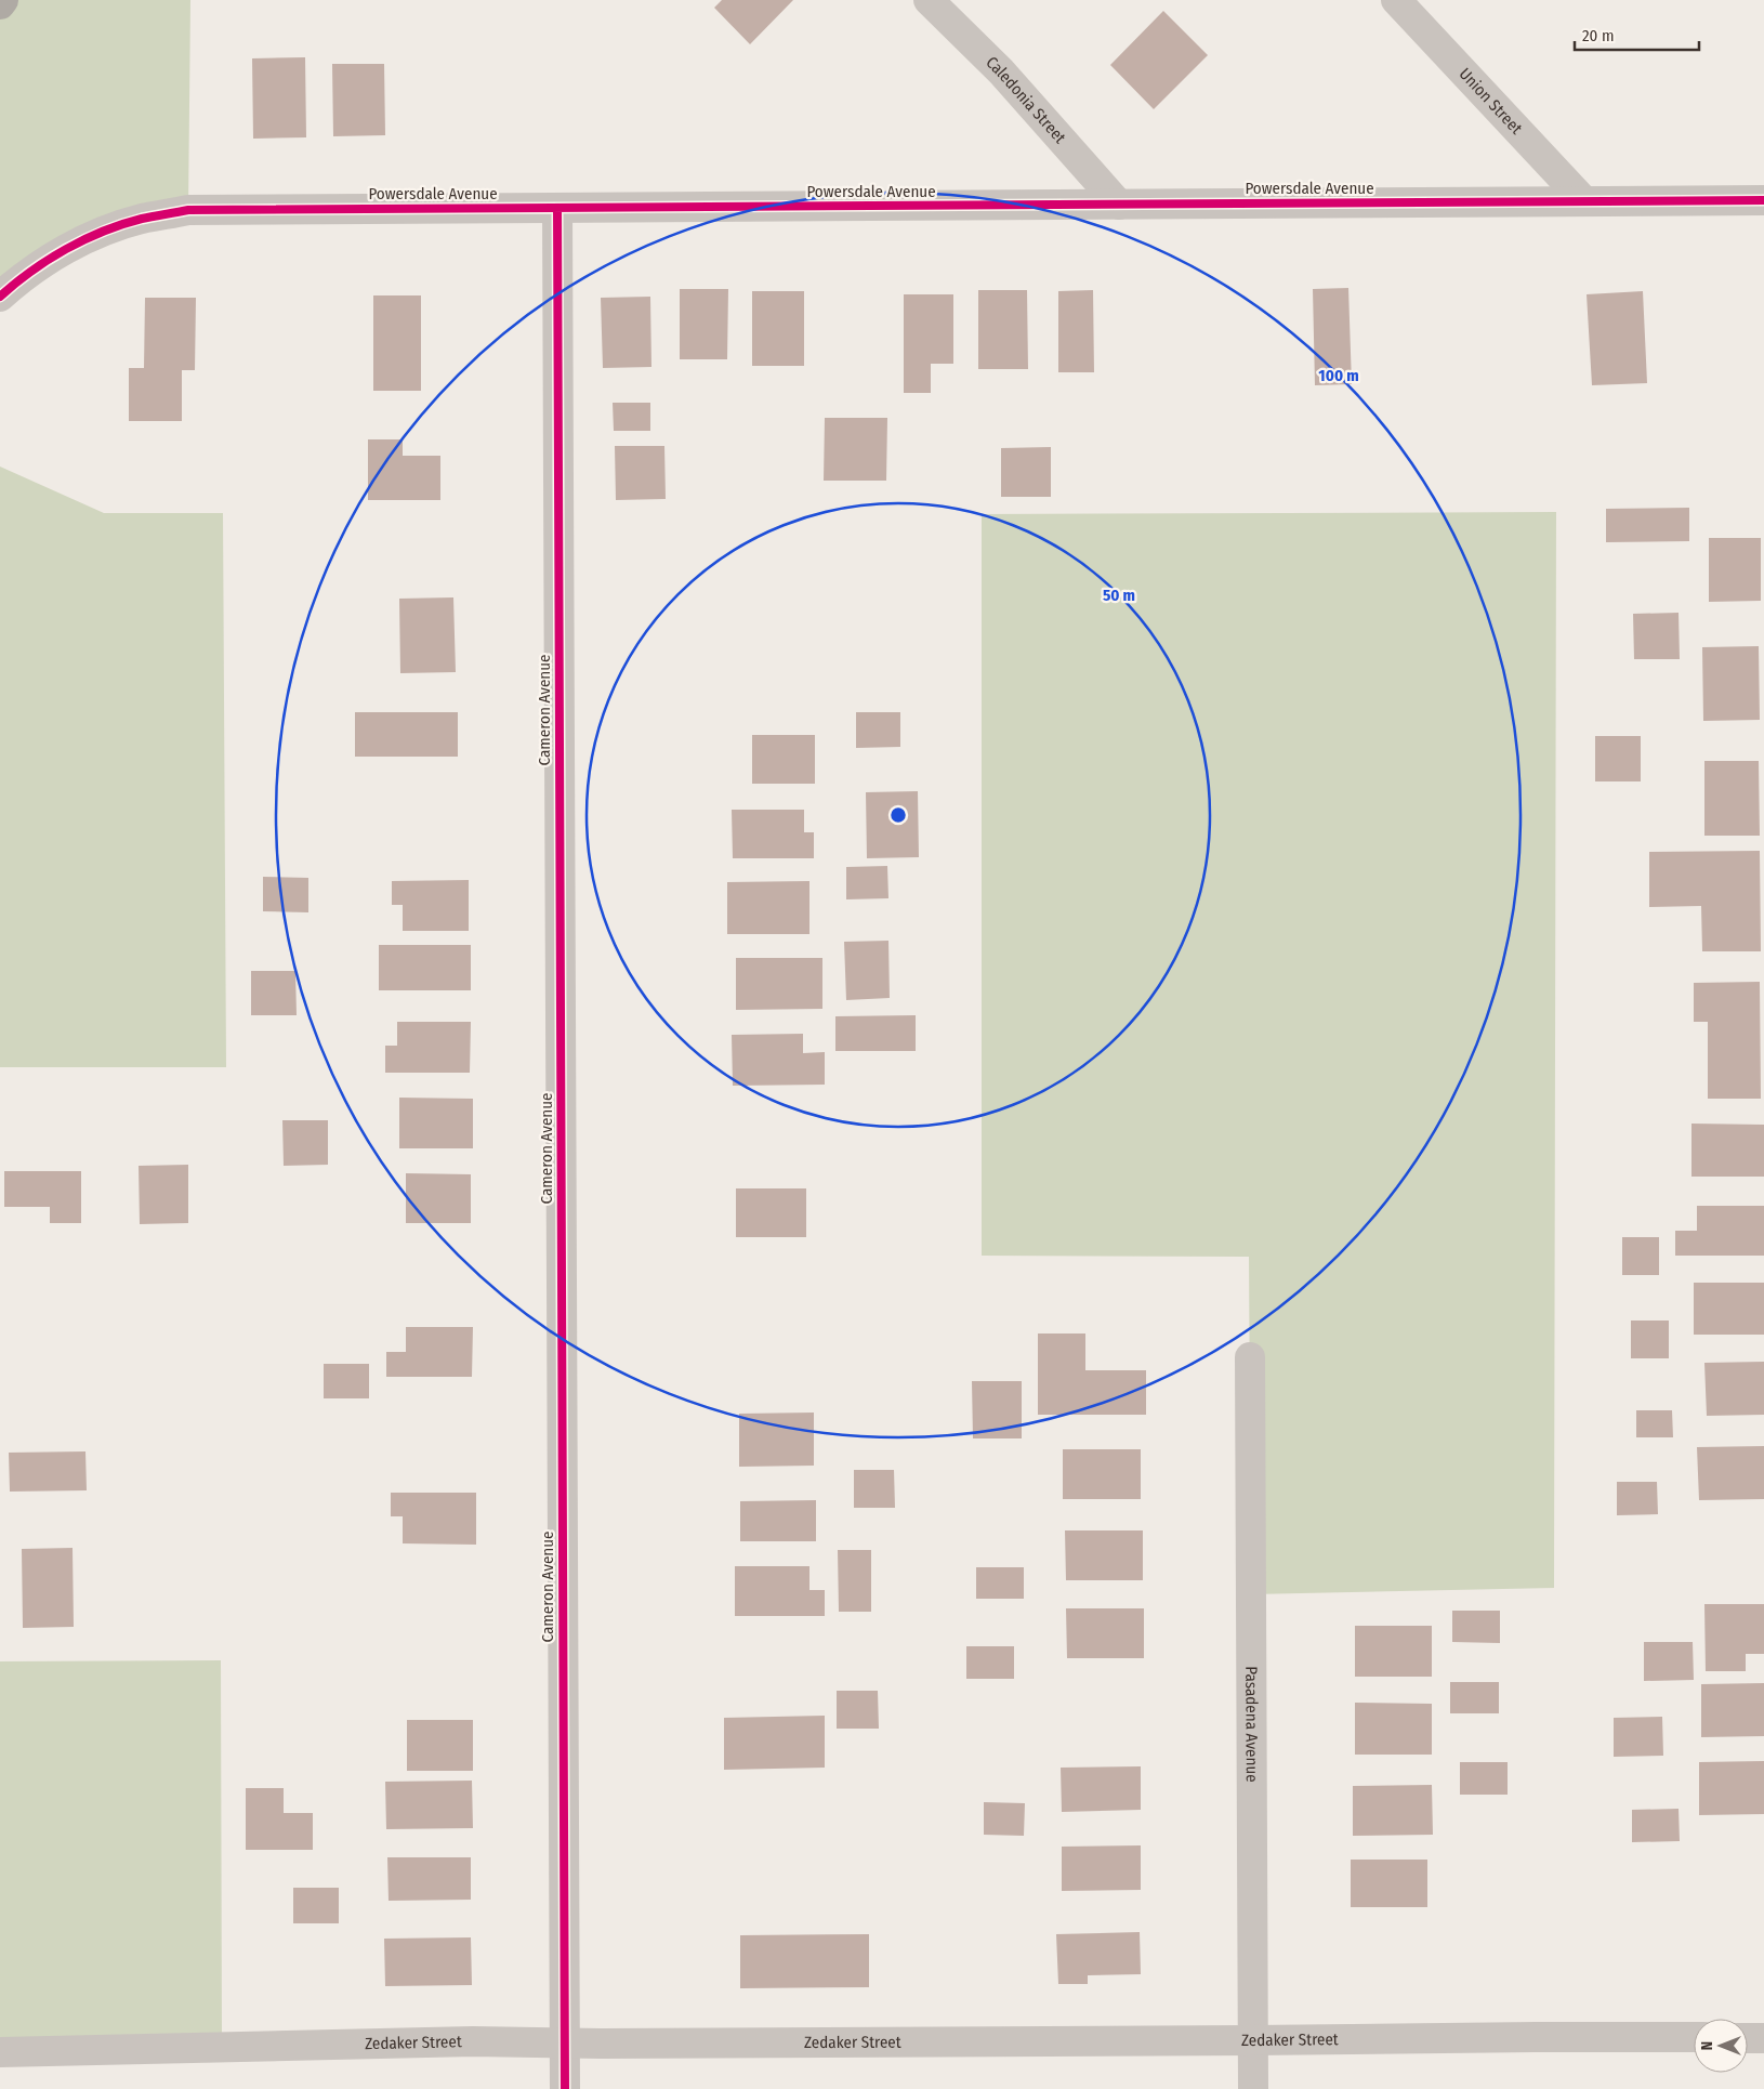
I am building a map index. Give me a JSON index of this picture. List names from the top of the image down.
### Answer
{
  "streets": {
    "street": [
      "Caledonia Street",
      "Union Street",
      "Powersdale Avenue",
      "Cameron Avenue",
      "Pasadena Avenue",
      "Zedaker Street"
    ]
  },
  "crossings": [
    ["Caledonia Street", "Powersdale Avenue"],
    ["Union Street", "Powersdale Avenue"],
    ["Powersdale Avenue", "Cameron Avenue"],
    ["Cameron Avenue", "Zedaker Street"],
    ["Pasadena Avenue", "Zedaker Street"]
  ],
  "scale_bar": "20 m",
  "north": "left",
  "rings": ["100 m", "50 m"]
}
